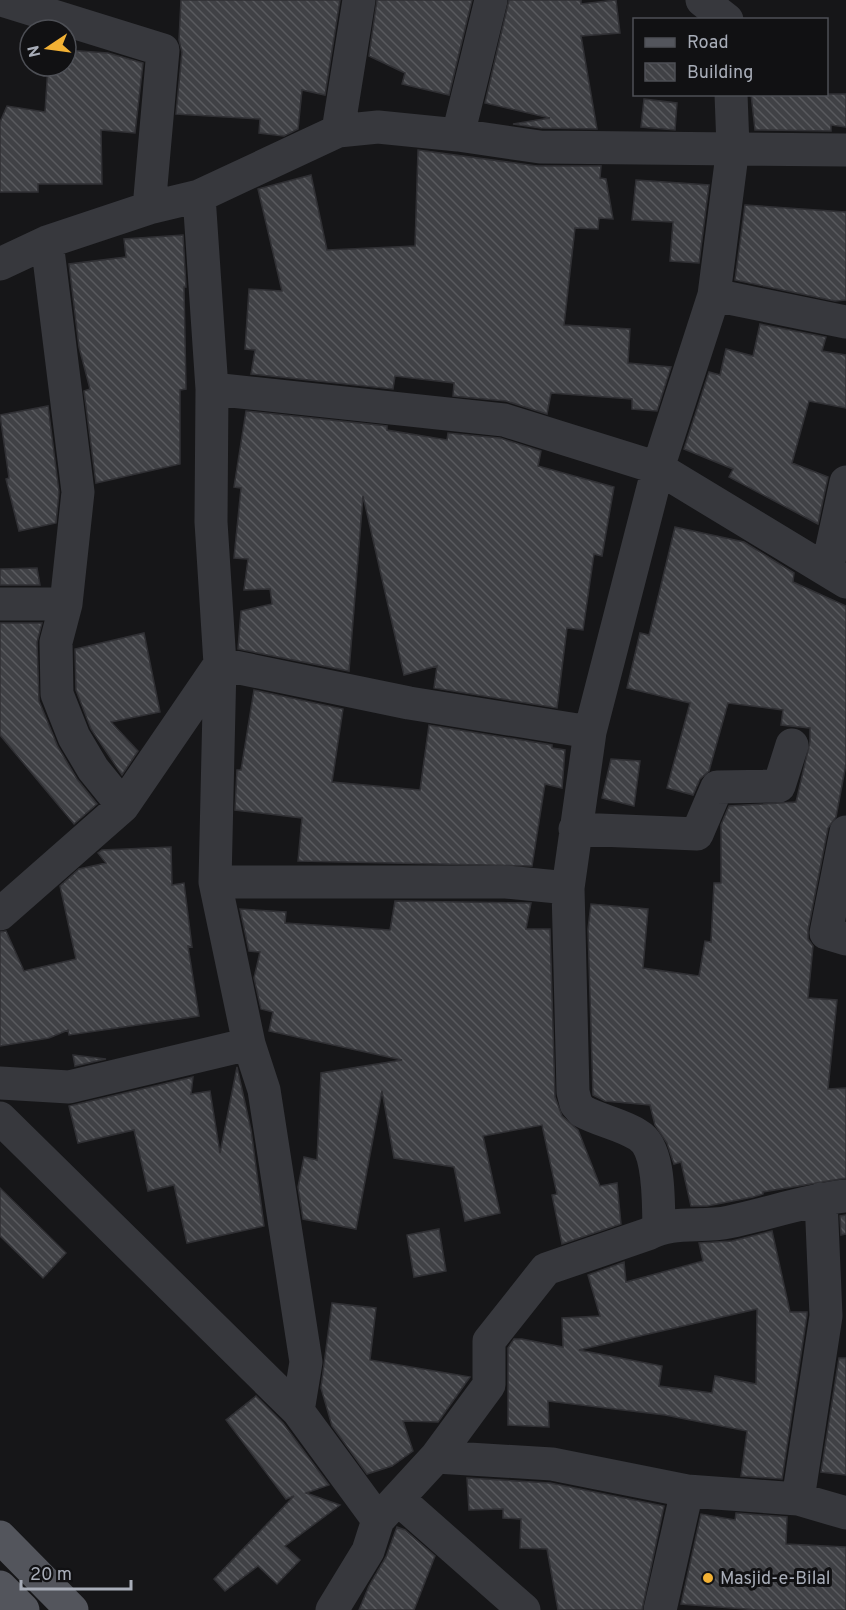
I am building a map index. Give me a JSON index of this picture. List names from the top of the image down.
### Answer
{
  "places": ["Masjid-e-Bilal"],
  "legend": ["Road", "Building"],
  "scale_bar": "20 m",
  "north": "left"
}
